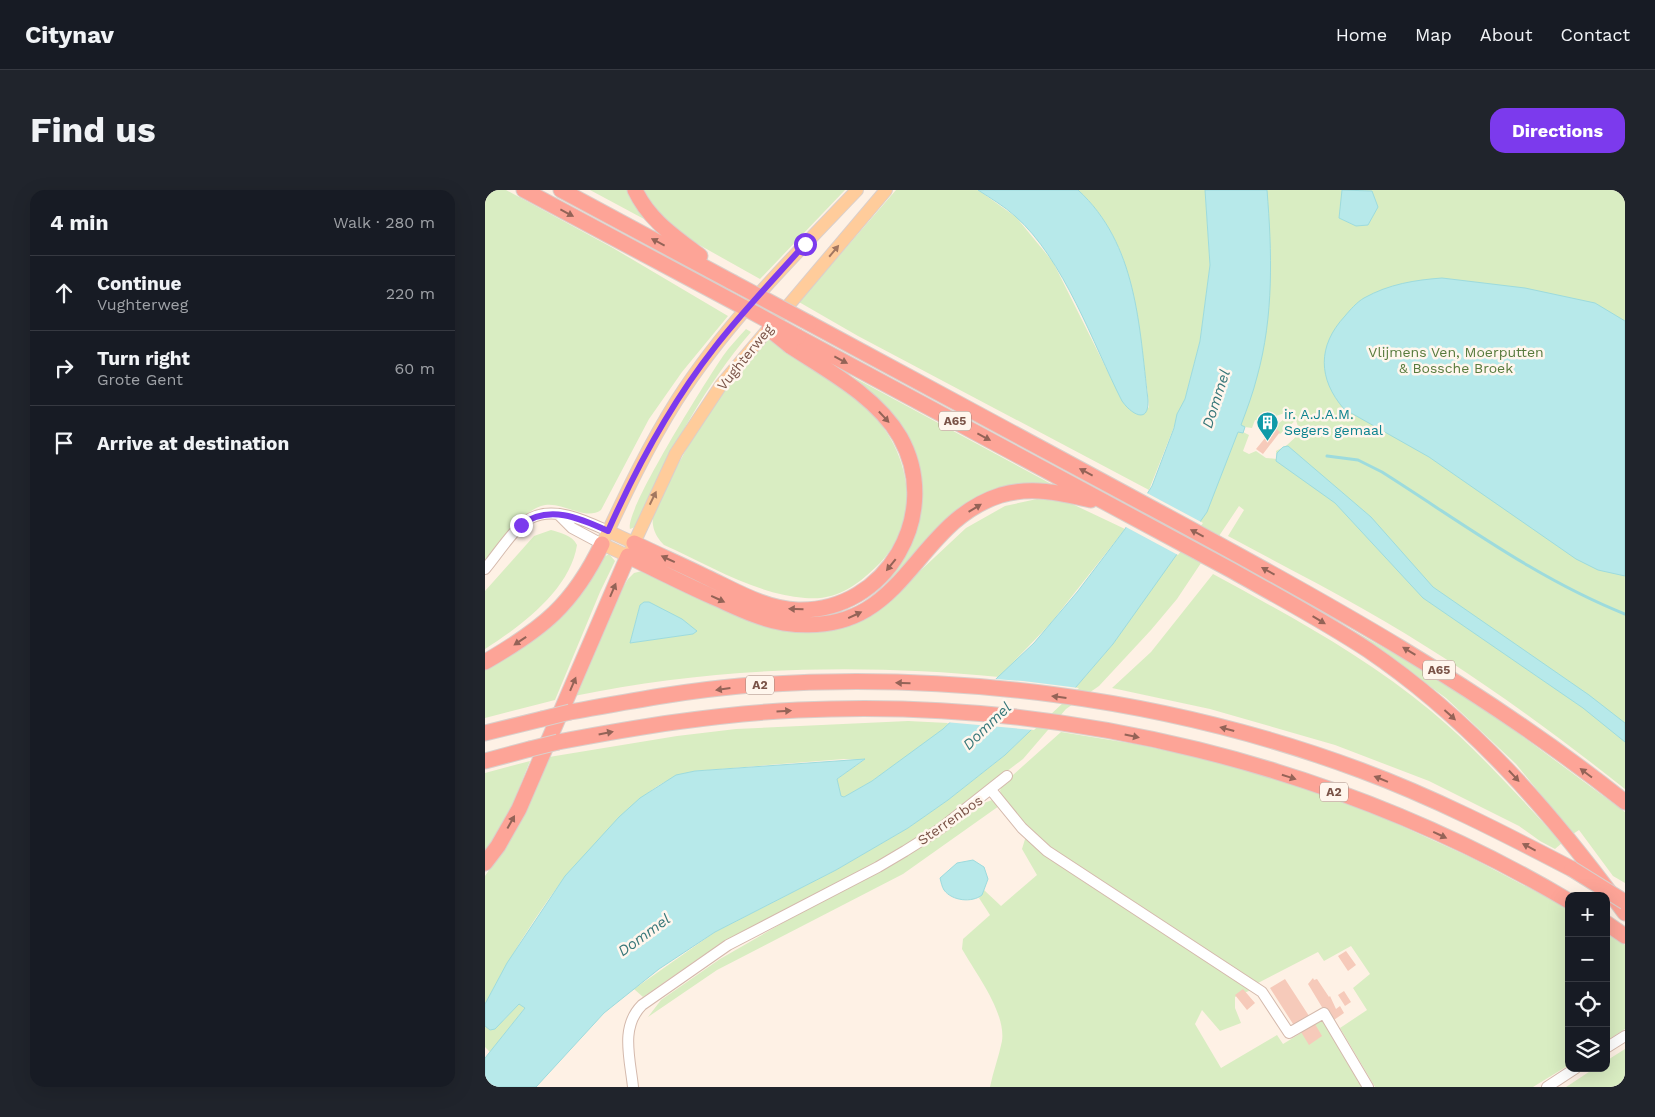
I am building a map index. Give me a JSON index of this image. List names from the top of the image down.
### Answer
{
  "streets": {
    "highway": ["A65", "A2"],
    "main road": ["Vughterweg"],
    "street": ["Sterrenbos"]
  },
  "crossings": [
    ["Vughterweg", "A65"]
  ],
  "water": ["Dommel"],
  "parks": ["Vlijmens Ven, Moerputten & Bossche Broek"],
  "places": {
    "building": ["ir. A.J.A.M. Segers gemaal"]
  },
  "page": {
    "header": "Citynav",
    "nav": [
      "Home",
      "Map",
      "About",
      "Contact"
    ],
    "buttons": "Directions",
    "title": "Find us",
    "heading": ["4 min", "Walk · 280 m"],
    "list": [
      ["Continue", "Vughterweg", "220 m"],
      ["Turn right", "Grote Gent", "60 m"],
      "Arrive at destination"
    ],
    "map_buttons": ["+", "−"]
  }
}
